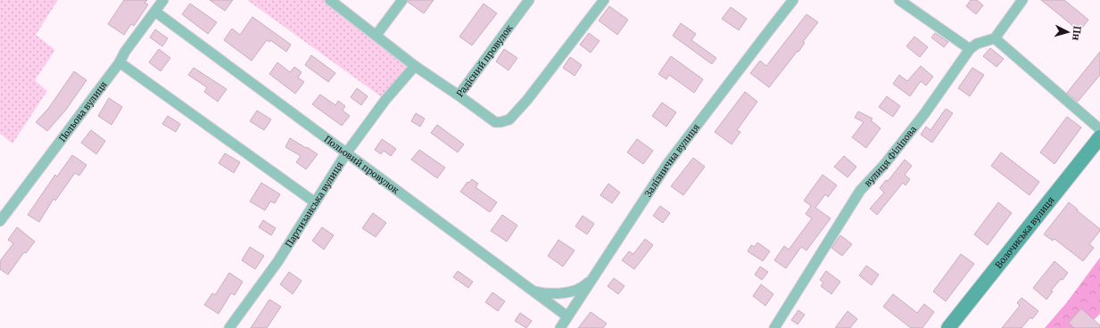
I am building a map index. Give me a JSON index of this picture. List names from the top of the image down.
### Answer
{
  "streets": {
    "main road": ["Волочиська вулиця"],
    "street": [
      "Радісний провулок",
      "Польова вулиця",
      "вулиця Філіпова",
      "Залізнична вулиця",
      "Польовий провулок",
      "Партизанська вулиця"
    ]
  },
  "crossings": [
    ["Радісний провулок", "Партизанська вулиця"],
    ["Польова вулиця", "Польовий провулок"],
    ["Залізнична вулиця", "Польовий провулок"],
    ["Польовий провулок", "Партизанська вулиця"]
  ],
  "north": "right"
}
